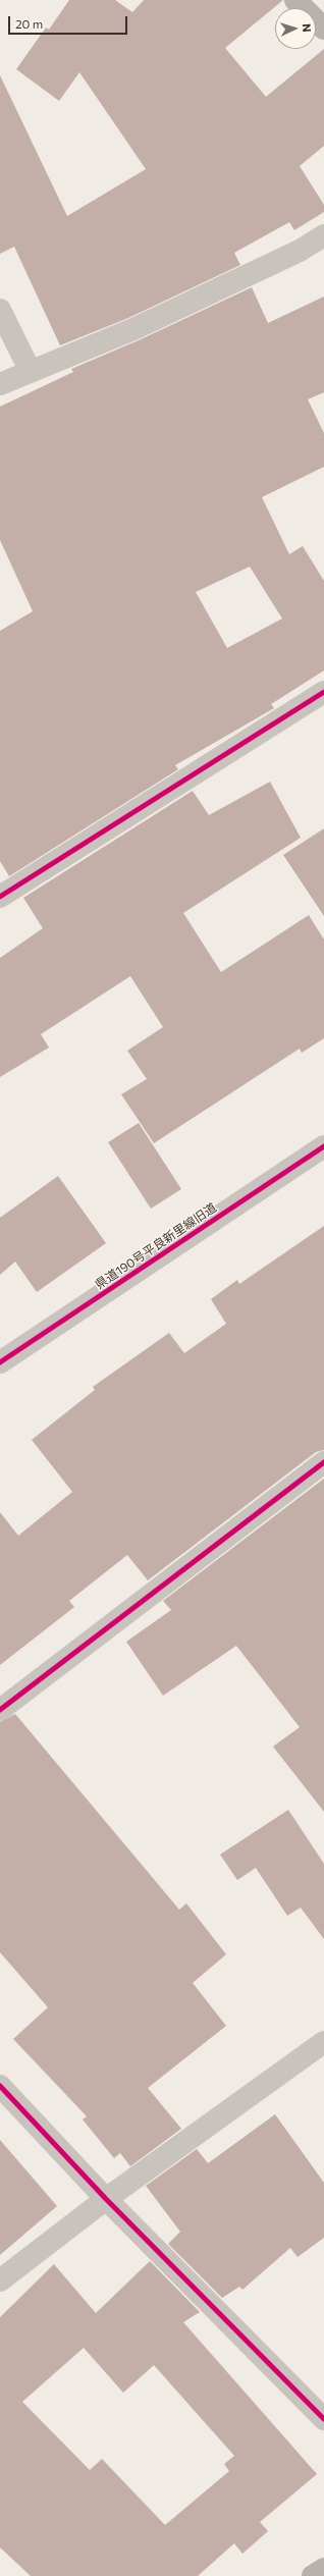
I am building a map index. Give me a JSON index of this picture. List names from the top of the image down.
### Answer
{
  "streets": {
    "street": ["県道190号平良新里線旧道"]
  },
  "scale_bar": "20 m",
  "north": "right"
}
